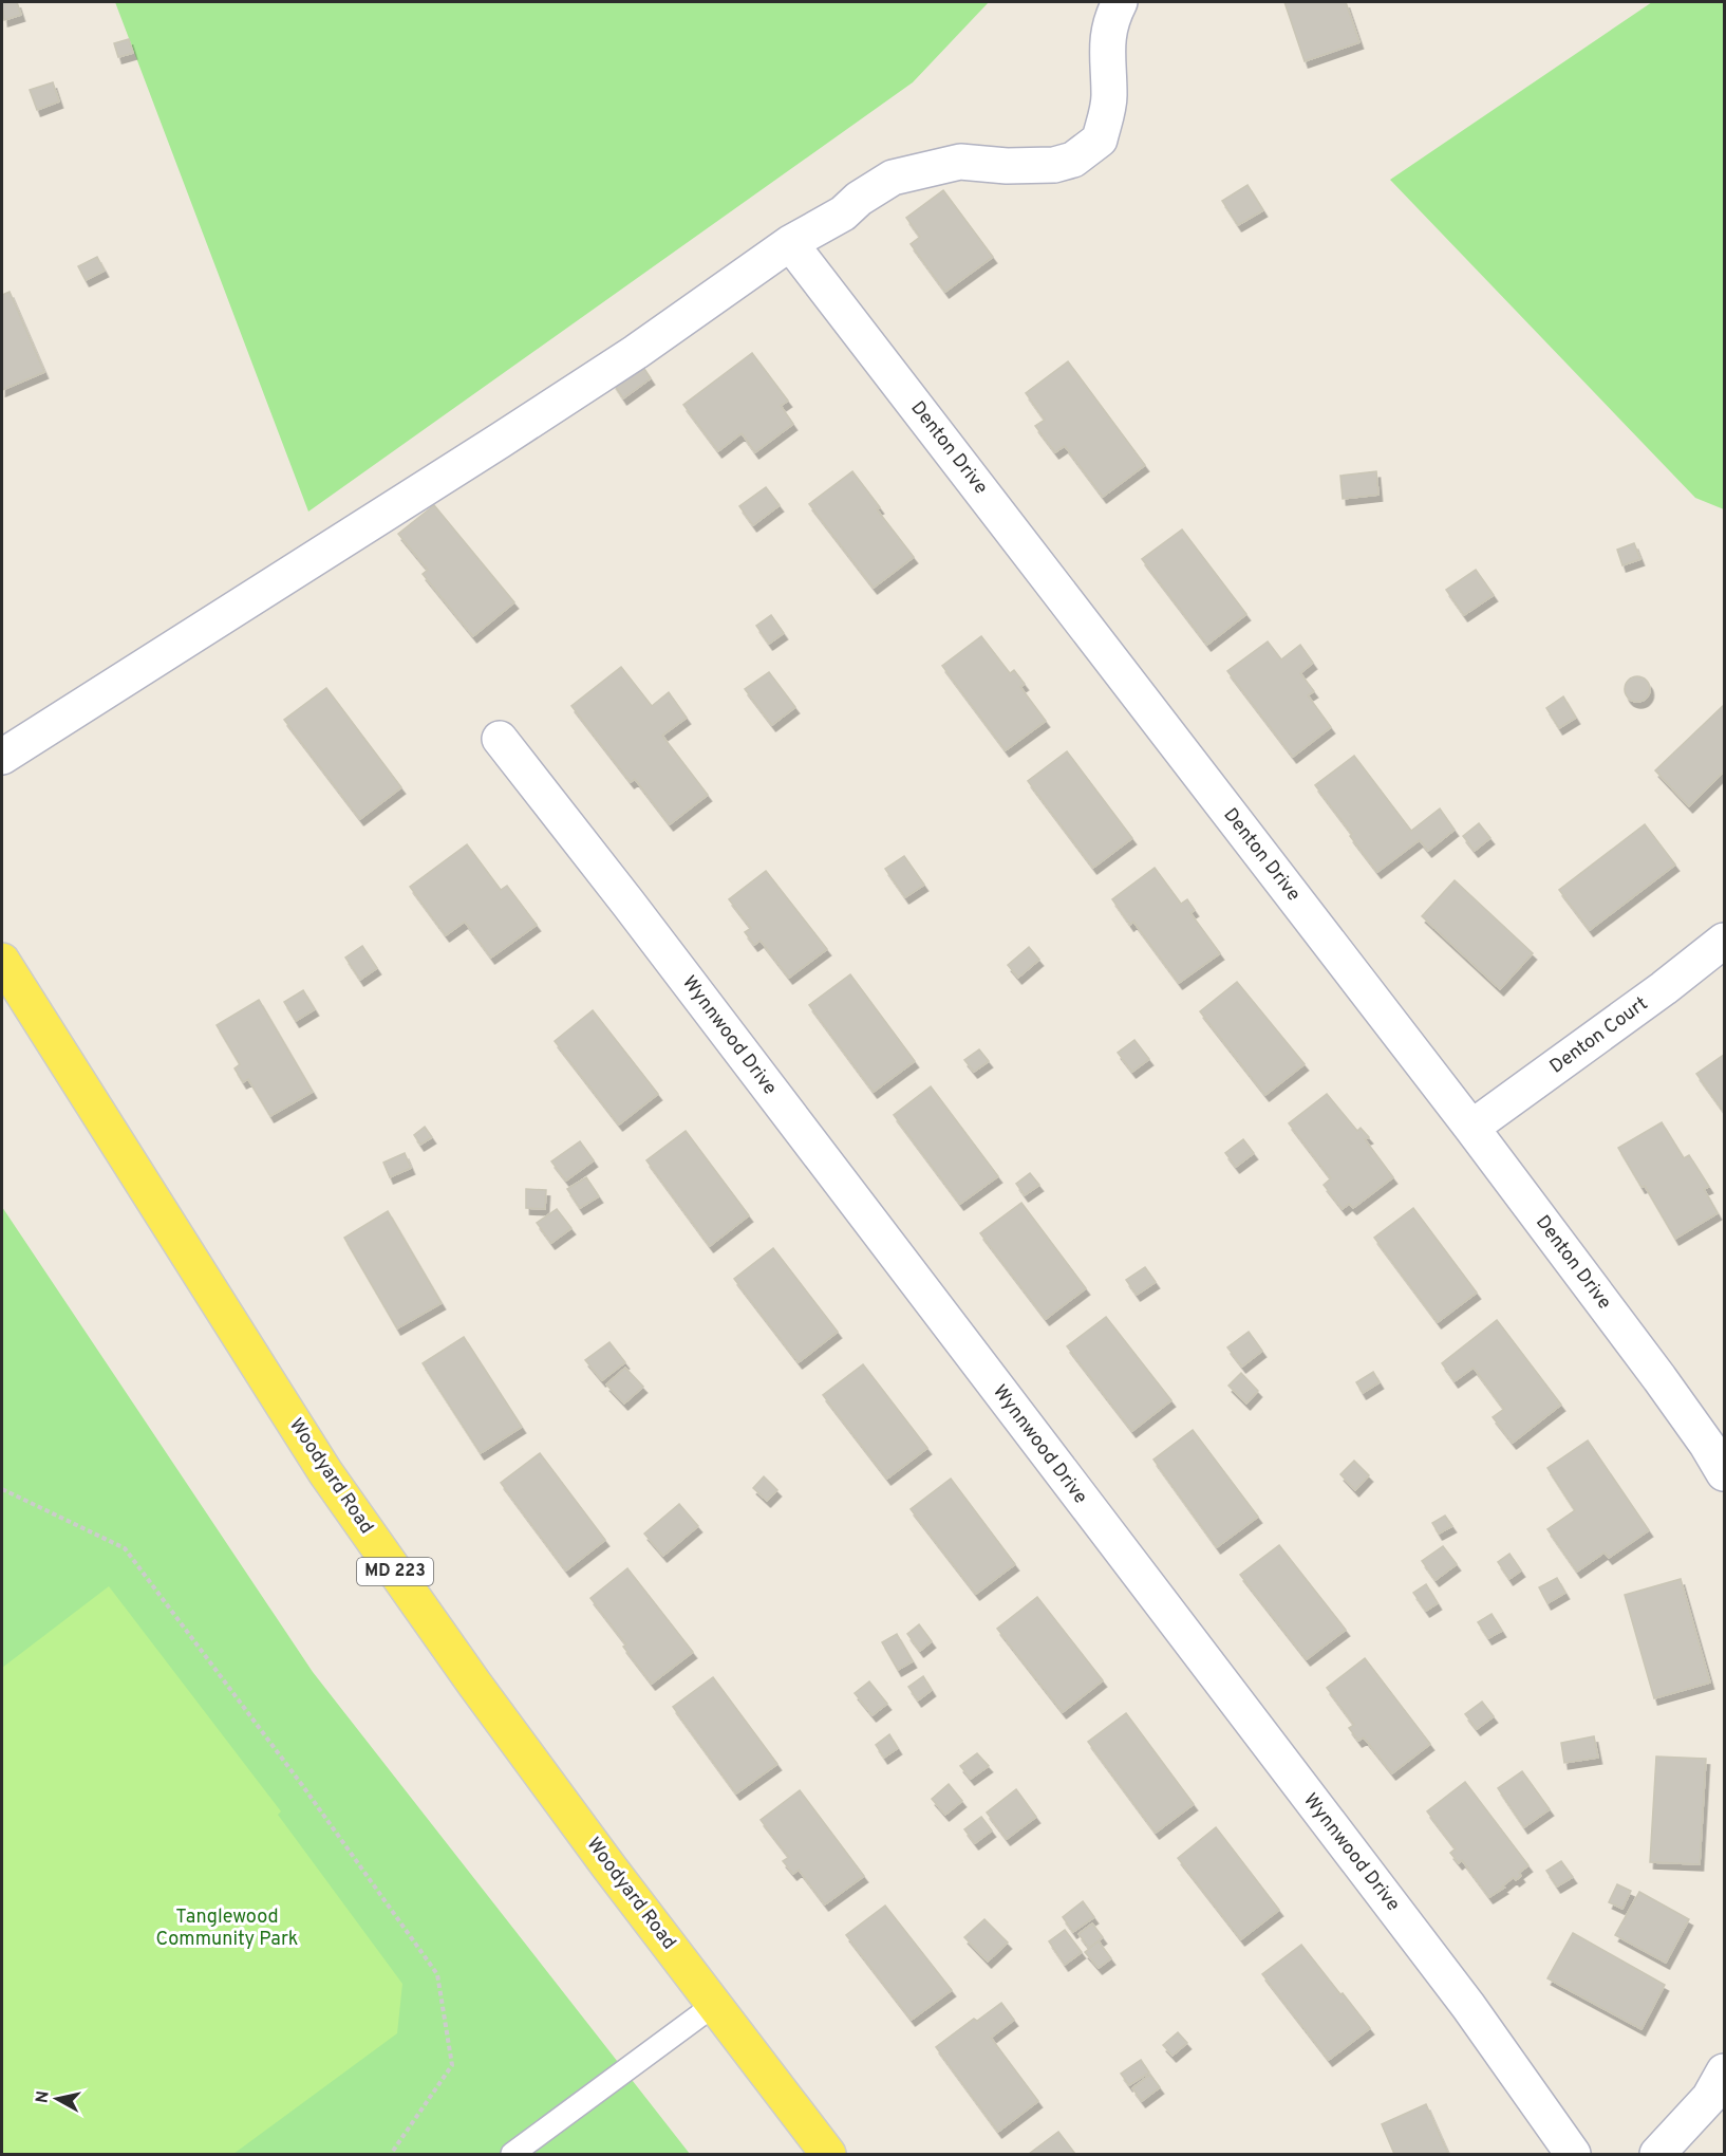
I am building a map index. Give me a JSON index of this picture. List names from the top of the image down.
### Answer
{
  "streets": {
    "main road": ["Woodyard Road", "MD 223"],
    "street": ["Denton Drive", "Wynnwood Drive", "Denton Court"]
  },
  "crossings": [
    ["Denton Drive", "Denton Court"]
  ],
  "parks": ["Tanglewood Community Park"],
  "north": "left"
}
